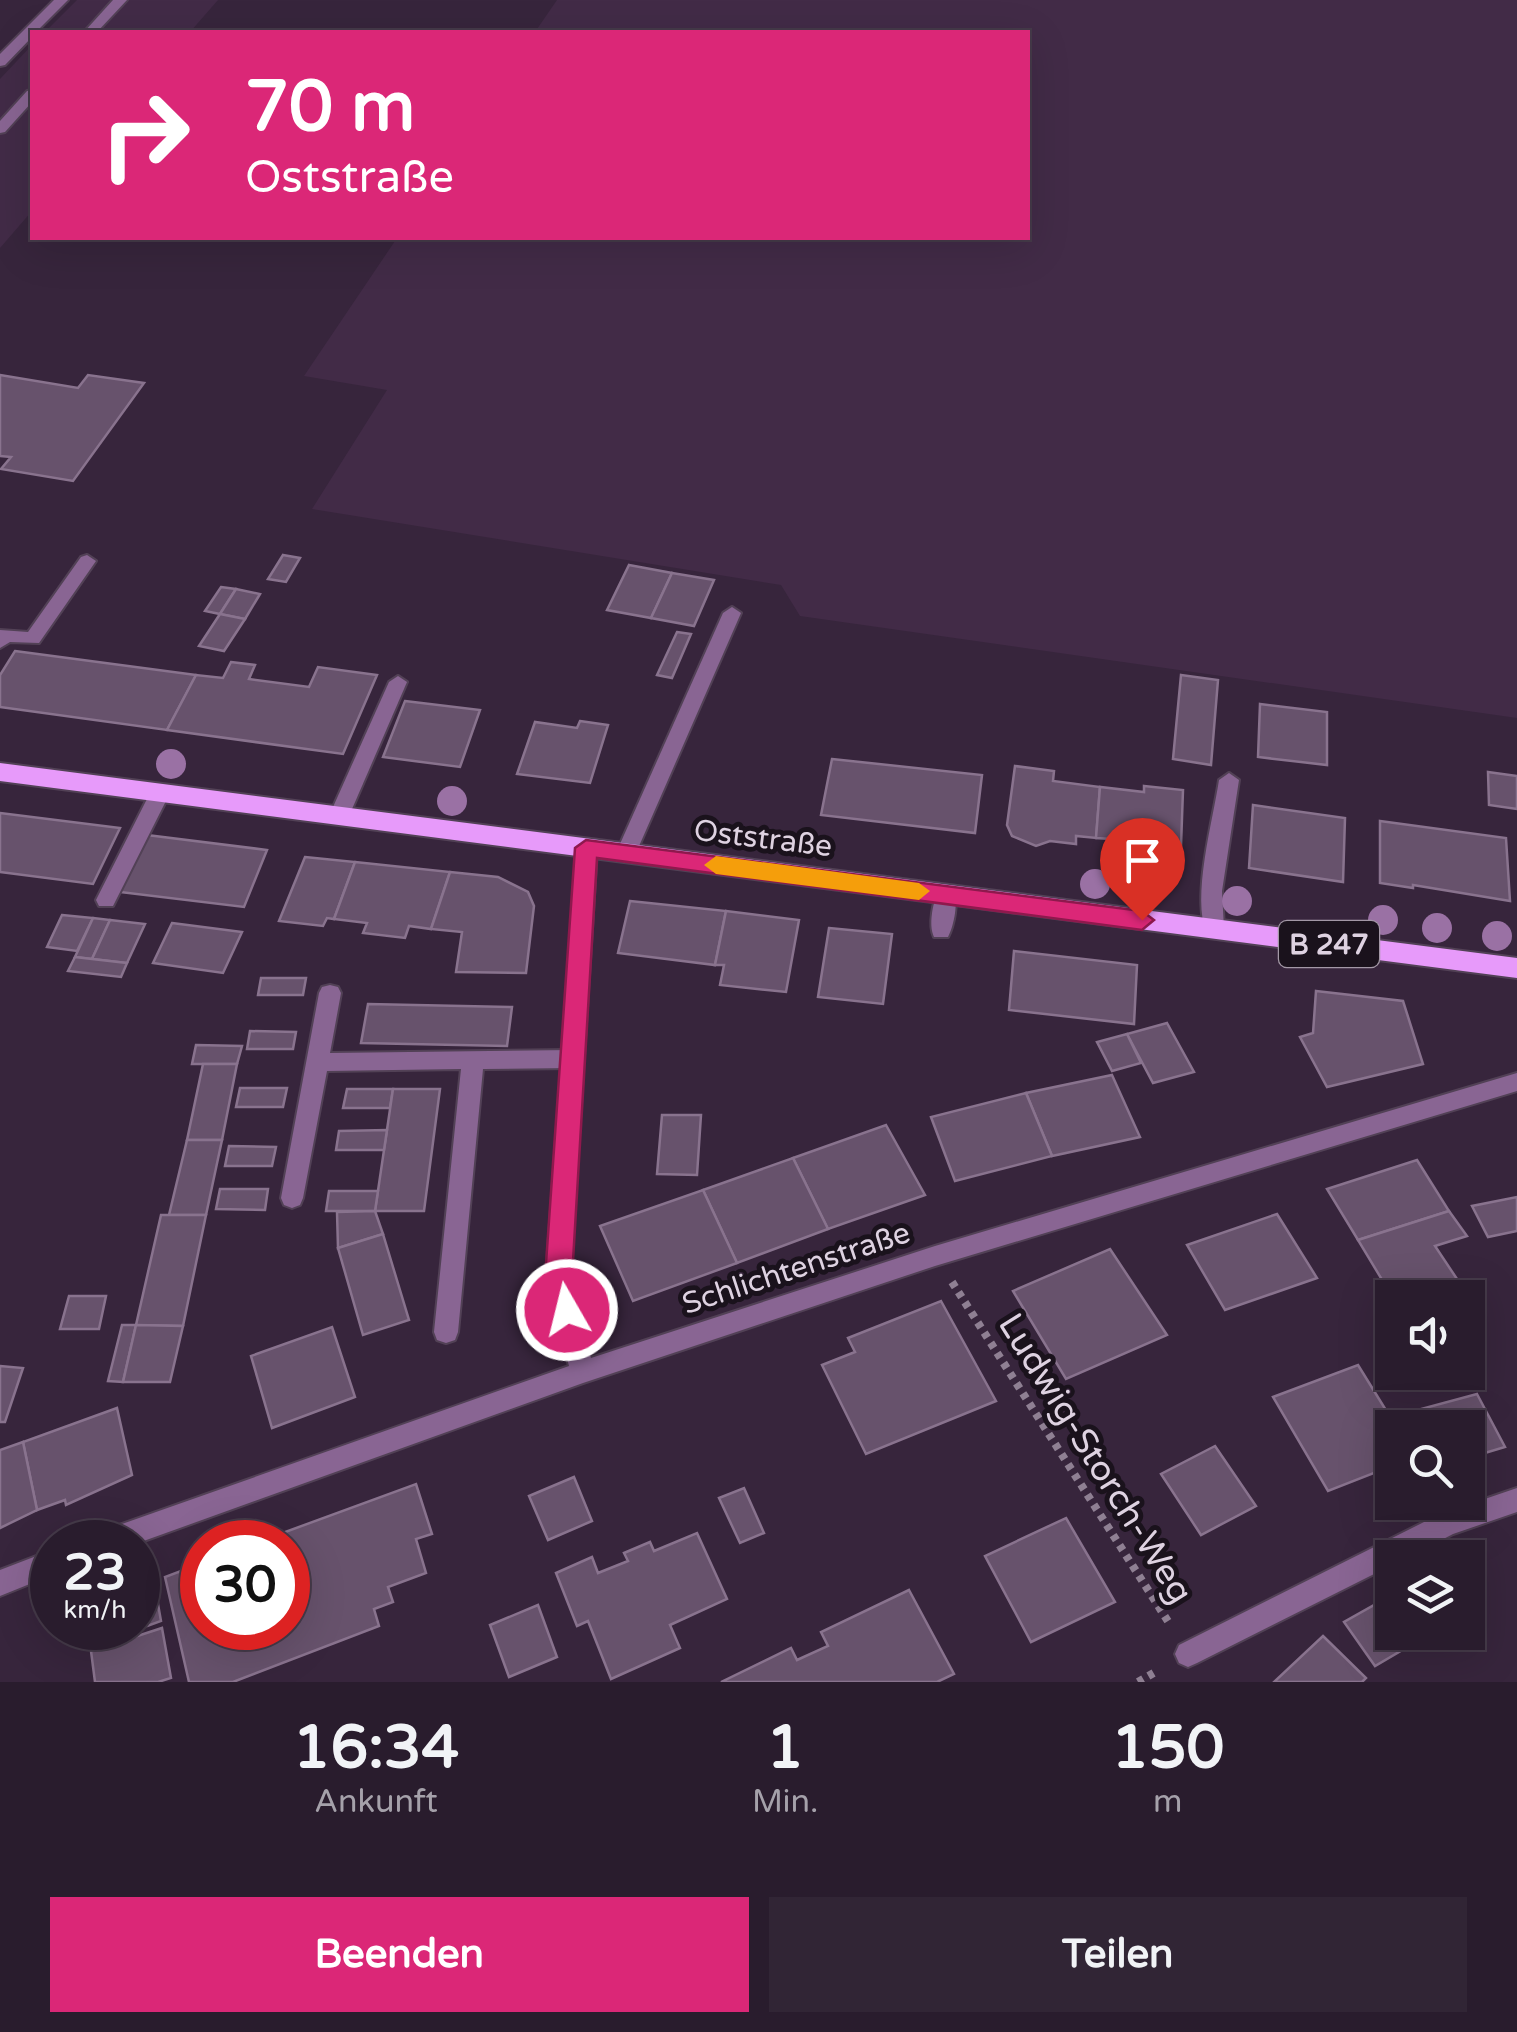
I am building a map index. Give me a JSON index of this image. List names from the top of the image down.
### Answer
{
  "streets": {
    "main road": ["Oststraße", "B 247"],
    "street": ["Schlichtenstraße"],
    "path": ["Ludwig-Storch-Weg"]
  },
  "page": {
    "turn": ["70 m", "Oststraße"],
    "speed": "23 km/h",
    "limit": "30",
    "eta": [
      "16:34",
      "Ankunft",
      "1",
      "Min.",
      "150",
      "m"
    ],
    "buttons": ["Beenden", "Teilen"]
  }
}
